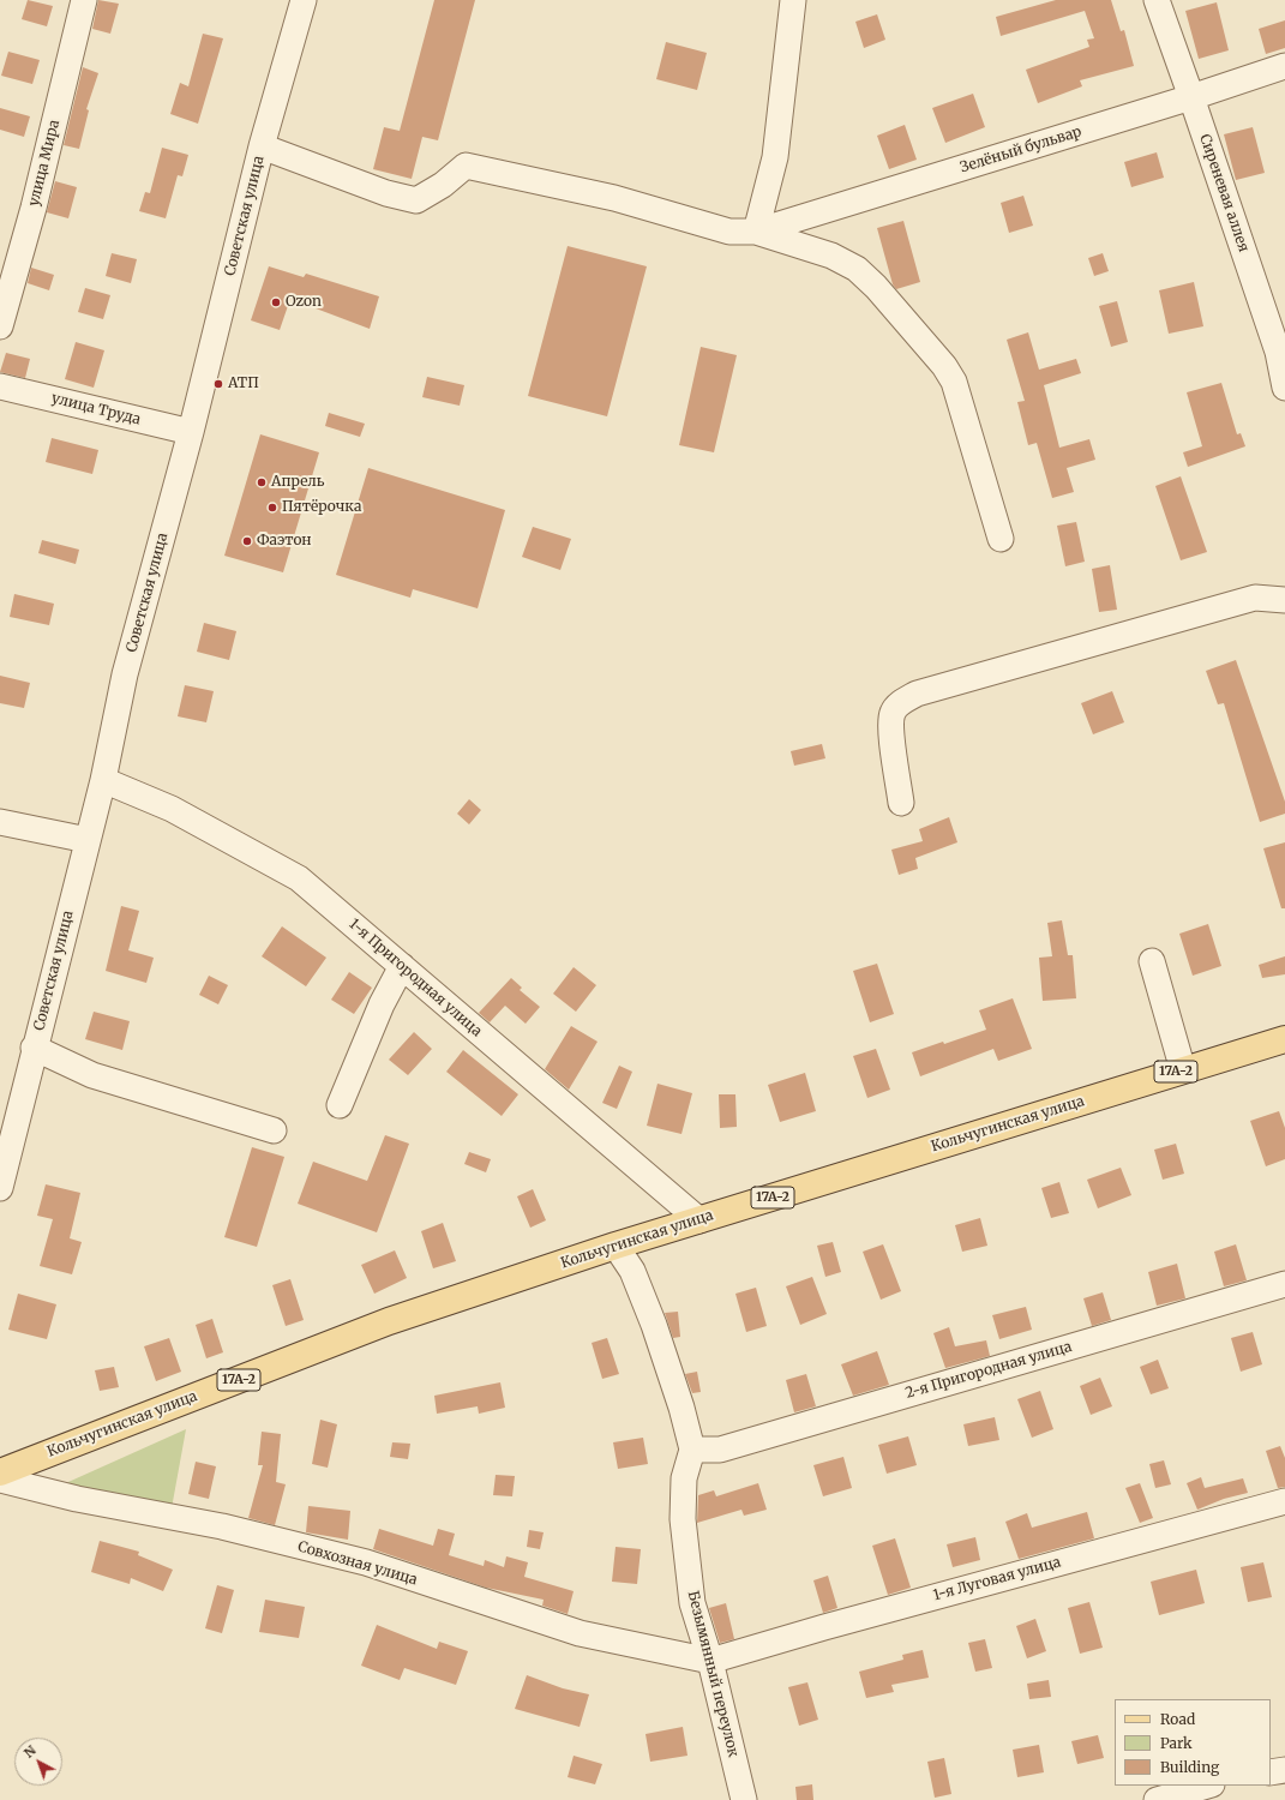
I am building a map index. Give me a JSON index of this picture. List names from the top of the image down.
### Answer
{
  "streets": {
    "main road": ["17А-2", "Кольчугинская улица"],
    "street": [
      "Зелёный бульвар",
      "улица Мира",
      "Сиреневая аллея",
      "Советская улица",
      "улица Труда",
      "1-я Пригородная улица",
      "2-я Пригородная улица",
      "Совхозная улица",
      "1-я Луговая улица",
      "Безымянный переулок"
    ]
  },
  "crossings": [
    ["Зелёный бульвар", "Сиреневая аллея"],
    ["Советская улица", "улица Труда"],
    ["Советская улица", "1-я Пригородная улица"],
    ["1-я Пригородная улица", "Кольчугинская улица"],
    ["Кольчугинская улица", "Безымянный переулок"],
    ["2-я Пригородная улица", "Безымянный переулок"],
    ["Совхозная улица", "1-я Луговая улица"],
    ["Совхозная улица", "Безымянный переулок"],
    ["1-я Луговая улица", "Безымянный переулок"]
  ],
  "places": [
    "Ozon",
    "АТП",
    "Апрель",
    "Пятёрочка",
    "Фаэтон"
  ],
  "legend": ["Road", "Park", "Building"],
  "north": "top left"
}
